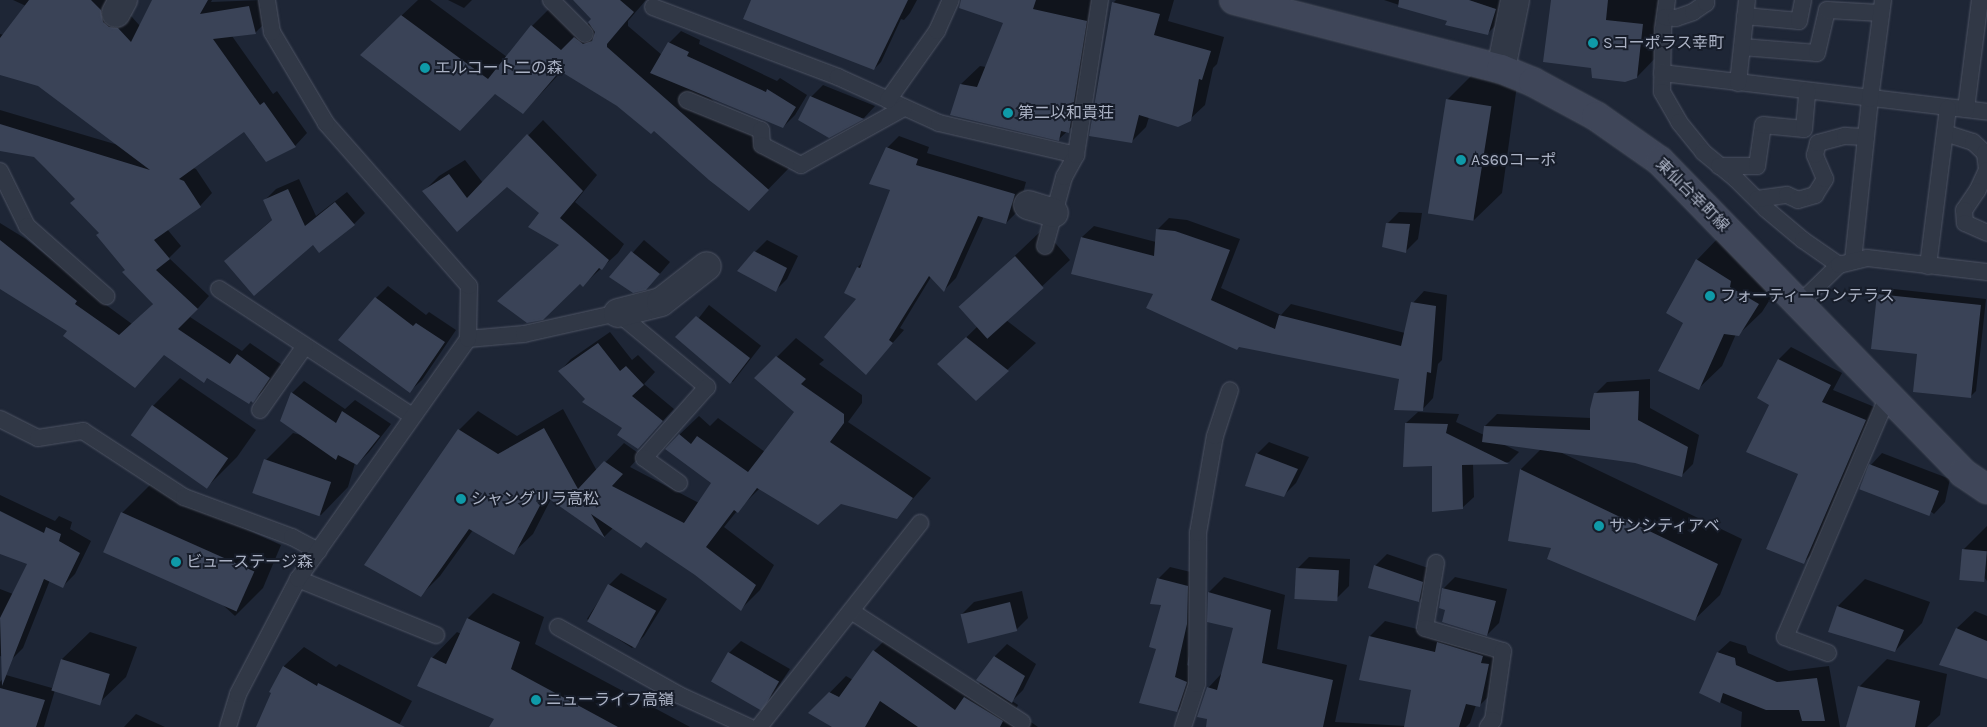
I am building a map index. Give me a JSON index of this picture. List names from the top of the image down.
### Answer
{
  "streets": {
    "street": ["東仙台幸町線"]
  },
  "places": [
    "Sコーポラス幸町",
    "エルコート二の森",
    "第二以和貴荘",
    "AS60コーポ",
    "フォーティーワンテラス",
    "シャングリラ高松",
    "サンシティアベ",
    "ビューステージ森",
    "ニューライフ高嶺"
  ]
}
